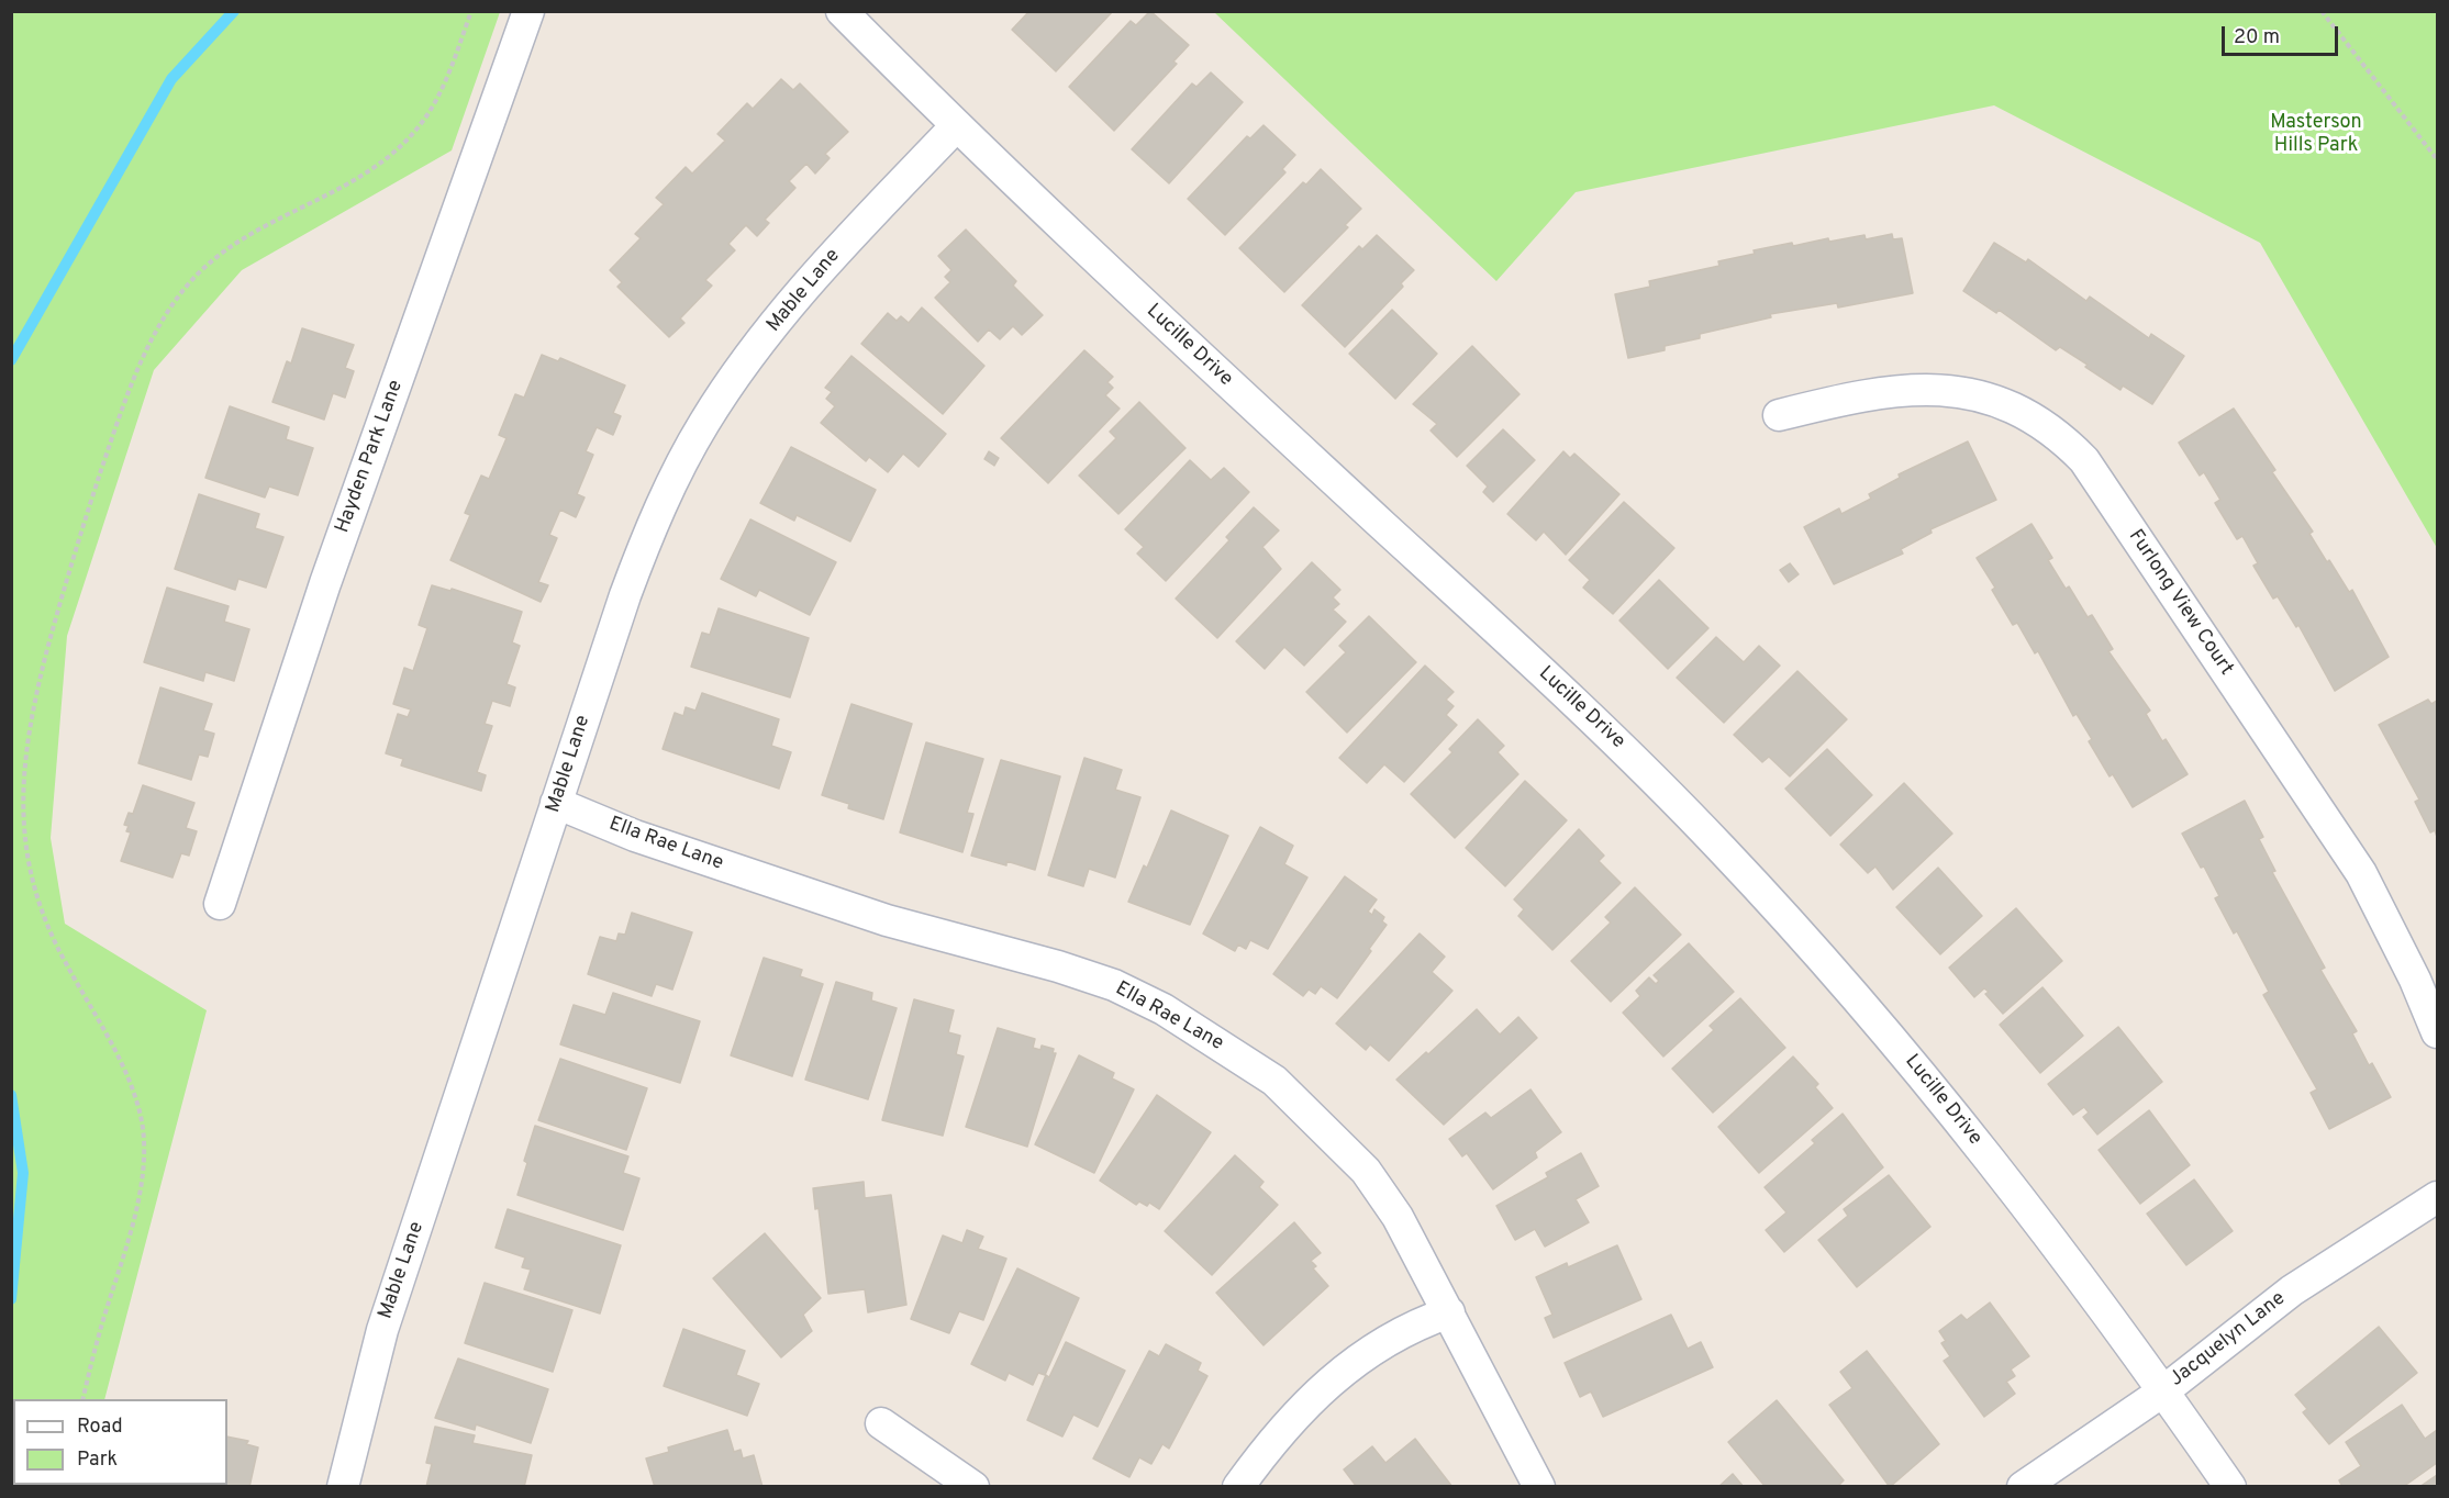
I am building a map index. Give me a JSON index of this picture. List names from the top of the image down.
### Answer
{
  "streets": {
    "street": [
      "Mable Lane",
      "Lucille Drive",
      "Hayden Park Lane",
      "Furlong View Court",
      "Ella Rae Lane",
      "Jacquelyn Lane"
    ]
  },
  "crossings": [
    ["Mable Lane", "Lucille Drive"],
    ["Mable Lane", "Ella Rae Lane"],
    ["Lucille Drive", "Jacquelyn Lane"]
  ],
  "parks": ["Masterson Hills Park"],
  "legend": ["Road", "Park"],
  "scale_bar": "20 m"
}
